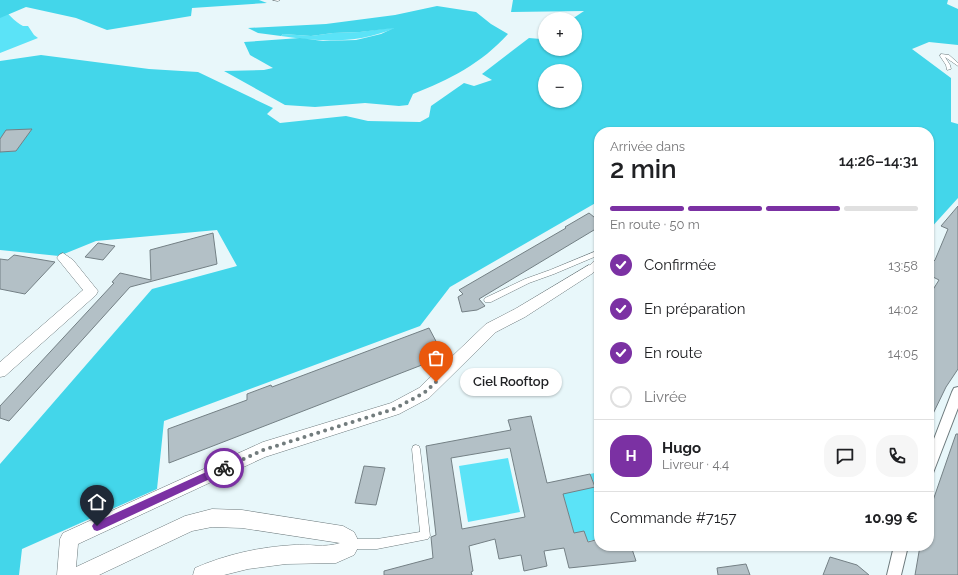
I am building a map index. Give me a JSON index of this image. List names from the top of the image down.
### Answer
{
  "places": ["Ciel Rooftop"],
  "page": {
    "map_buttons": ["+", "−"],
    "heading": ["2 min", "Arrivée dans", "14:26–14:31"],
    "panel": [
      "Hugo",
      "Livreur · 4.4",
      "Commande #7157",
      "10.99 €"
    ],
    "bar": "En route · 50 m",
    "list": [
      ["Confirmée", "13:58"],
      ["En préparation", "14:02"],
      ["En route", "14:05"],
      "Livrée"
    ],
    "bubble": "Ciel Rooftop",
    "round": "H"
  }
}
